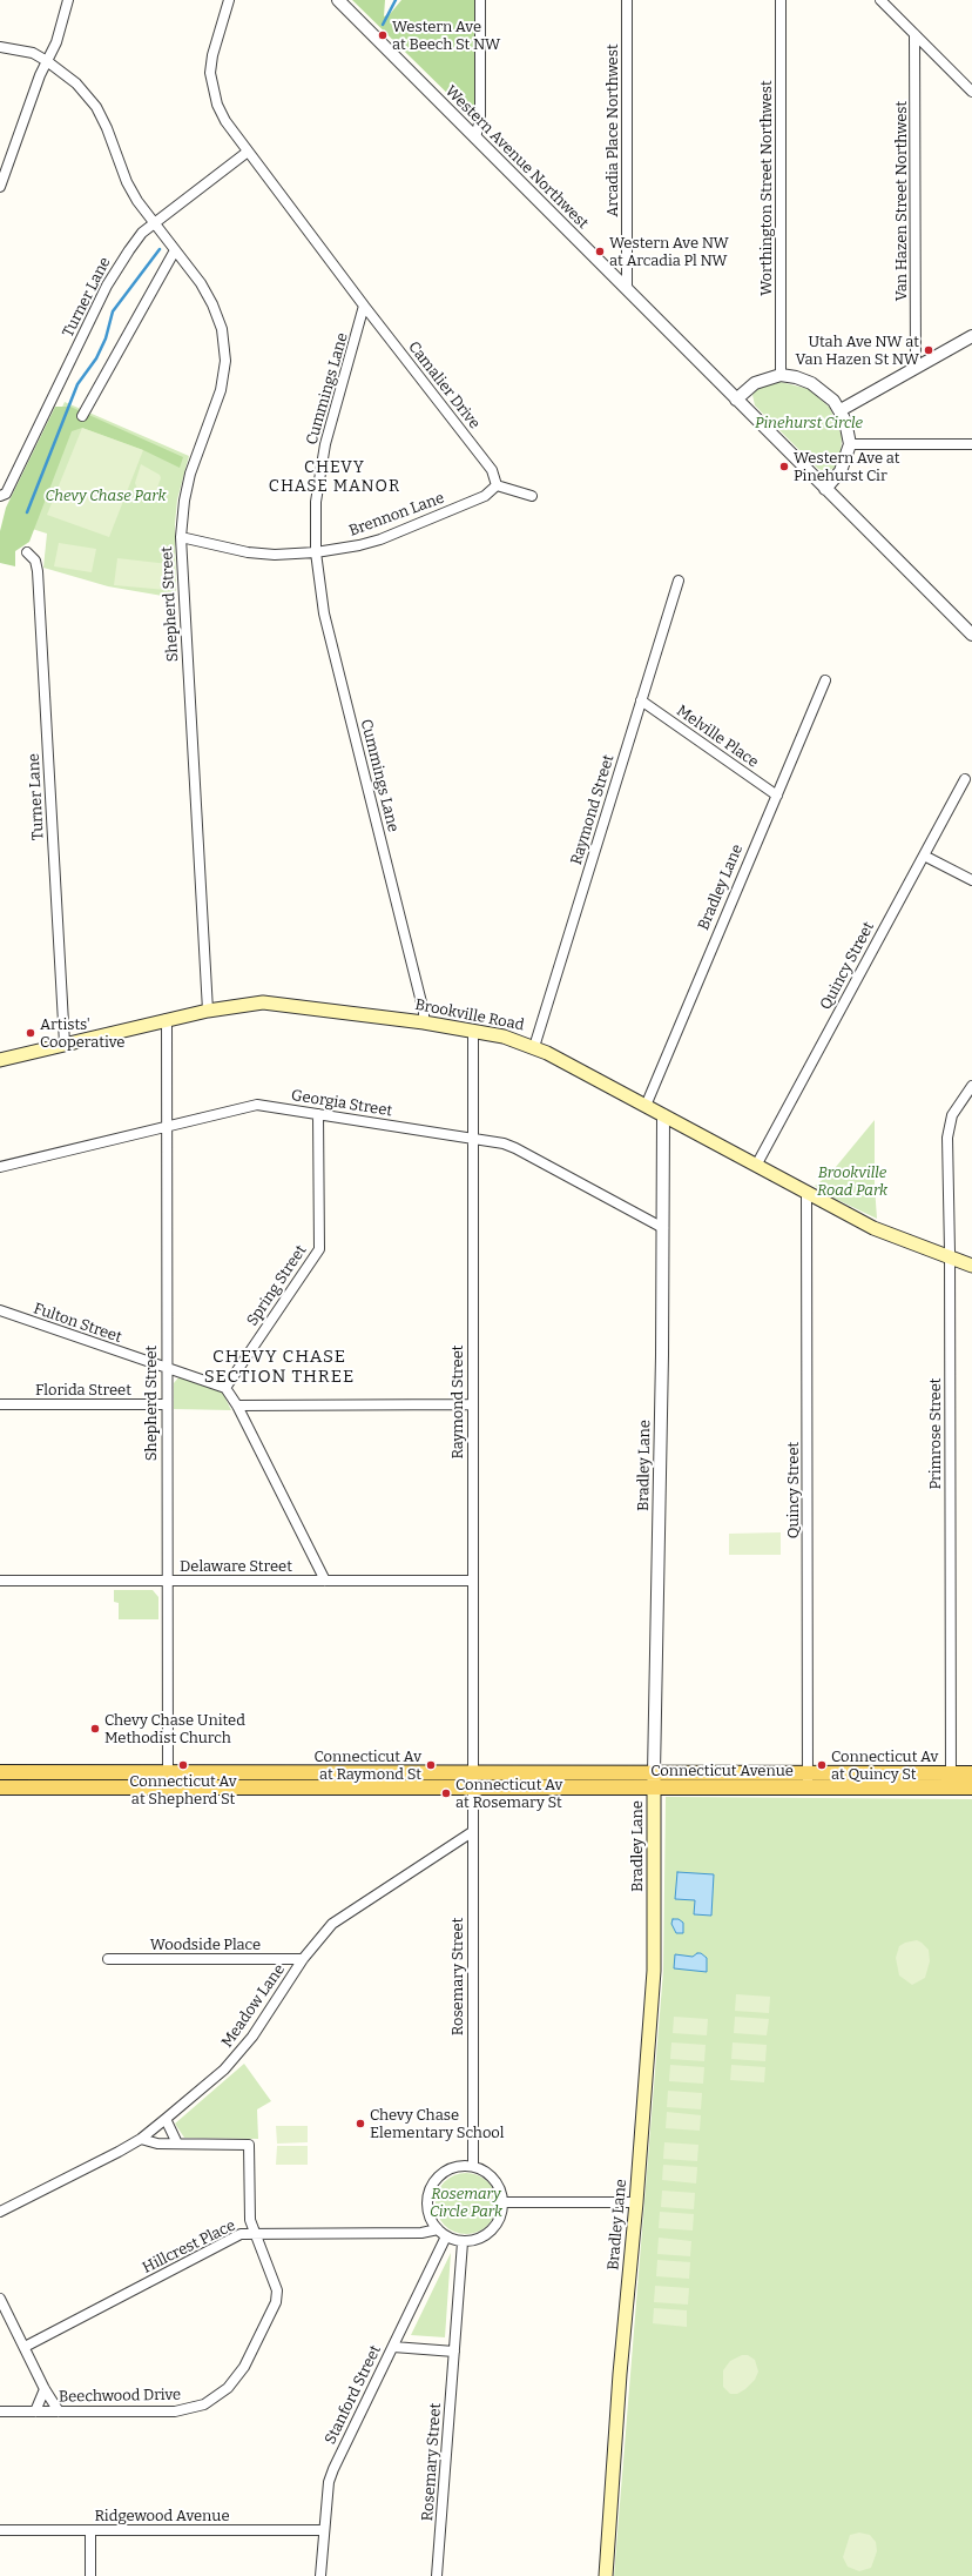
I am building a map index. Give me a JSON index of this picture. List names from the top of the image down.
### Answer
{
  "streets": {
    "main road": ["Bradley Lane", "Brookville Road", "Connecticut Avenue"],
    "street": [
      "Arcadia Place Northwest",
      "Western Avenue Northwest",
      "Worthington Street Northwest",
      "Van Hazen Street Northwest",
      "Turner Lane",
      "Camalier Drive",
      "Cummings Lane",
      "Brennon Lane",
      "Shepherd Street",
      "Melville Place",
      "Raymond Street",
      "Quincy Street",
      "Georgia Street",
      "Spring Street",
      "Fulton Street",
      "Florida Street",
      "Primrose Street",
      "Delaware Street",
      "Woodside Place",
      "Rosemary Street",
      "Meadow Lane",
      "Hillcrest Place",
      "Stanford Street",
      "Beechwood Drive",
      "Ridgewood Avenue"
    ]
  },
  "crossings": [
    ["Arcadia Place Northwest", "Western Avenue Northwest"],
    ["Turner Lane", "Shepherd Street"],
    ["Turner Lane", "Brookville Road"],
    ["Camalier Drive", "Cummings Lane"],
    ["Camalier Drive", "Brennon Lane"],
    ["Cummings Lane", "Brennon Lane"],
    ["Cummings Lane", "Brookville Road"],
    ["Brennon Lane", "Shepherd Street"],
    ["Shepherd Street", "Brookville Road"],
    ["Shepherd Street", "Georgia Street"],
    ["Shepherd Street", "Fulton Street"],
    ["Shepherd Street", "Florida Street"],
    ["Shepherd Street", "Delaware Street"],
    ["Shepherd Street", "Connecticut Avenue"],
    ["Melville Place", "Raymond Street"],
    ["Melville Place", "Bradley Lane"],
    ["Raymond Street", "Brookville Road"],
    ["Raymond Street", "Georgia Street"],
    ["Raymond Street", "Delaware Street"],
    ["Raymond Street", "Connecticut Avenue"],
    ["Bradley Lane", "Brookville Road"],
    ["Bradley Lane", "Georgia Street"],
    ["Bradley Lane", "Connecticut Avenue"],
    ["Quincy Street", "Brookville Road"],
    ["Quincy Street", "Connecticut Avenue"],
    ["Brookville Road", "Primrose Street"],
    ["Georgia Street", "Spring Street"],
    ["Spring Street", "Fulton Street"],
    ["Primrose Street", "Connecticut Avenue"],
    ["Connecticut Avenue", "Rosemary Street"],
    ["Woodside Place", "Meadow Lane"],
    ["Rosemary Street", "Meadow Lane"],
    ["Rosemary Street", "Hillcrest Place"],
    ["Rosemary Street", "Stanford Street"],
    ["Hillcrest Place", "Stanford Street"],
    ["Hillcrest Place", "Beechwood Drive"],
    ["Stanford Street", "Ridgewood Avenue"]
  ],
  "districts": ["CHEVY CHASE MANOR", "CHEVY CHASE SECTION THREE"],
  "parks": [
    "Pinehurst Circle",
    "Chevy Chase Park",
    "Brookville Road Park",
    "Rosemary Circle Park"
  ],
  "places": [
    "Western Ave at Beech St NW",
    "Western Ave NW at Arcadia Pl NW",
    "Utah Ave NW at Van Hazen St NW",
    "Western Ave at Pinehurst Cir",
    "Artists' Cooperative",
    "Chevy Chase United Methodist Church",
    "Connecticut Av at Shepherd St",
    "Connecticut Av at Raymond St",
    "Connecticut Av at Quincy St",
    "Connecticut Av at Rosemary St",
    "Chevy Chase Elementary School"
  ]
}
